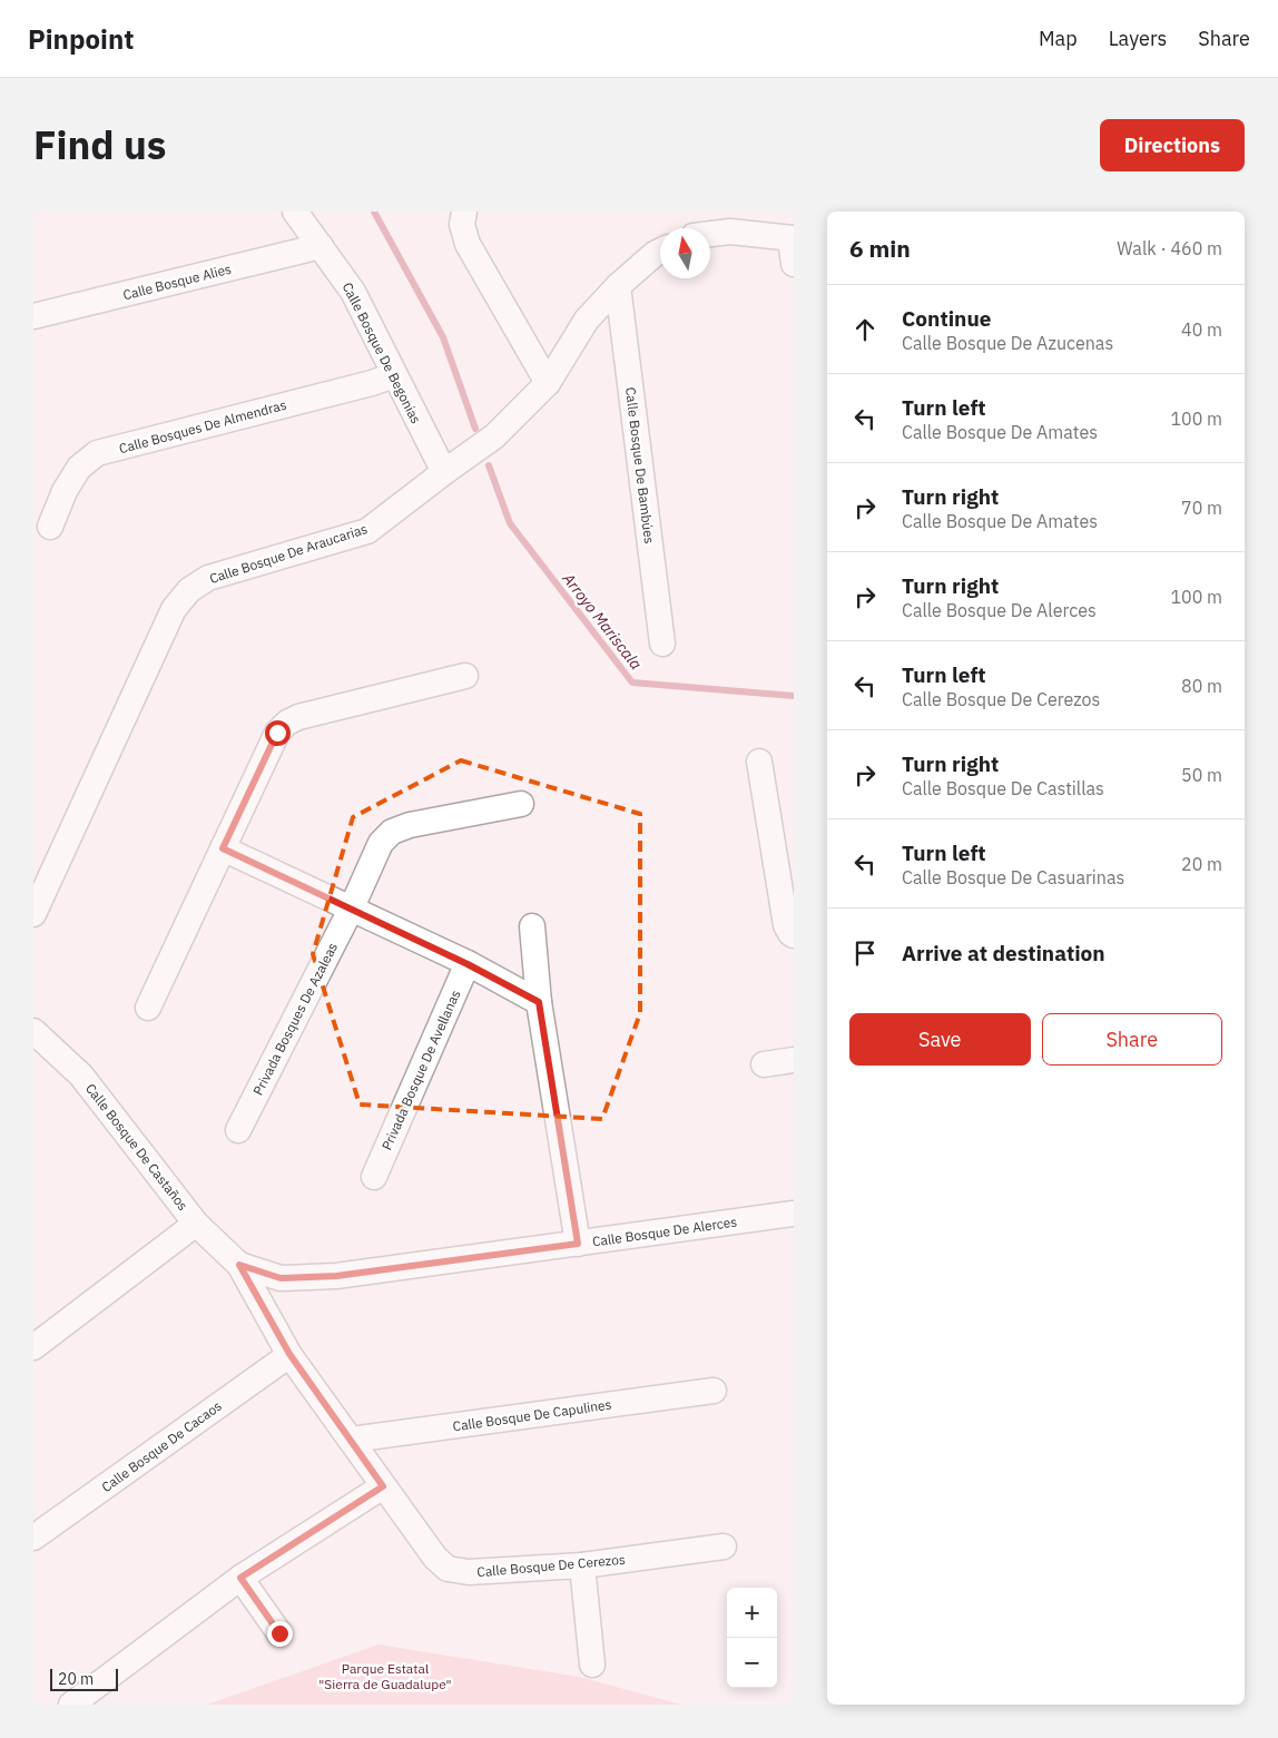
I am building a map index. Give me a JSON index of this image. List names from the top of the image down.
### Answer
{
  "streets": {
    "street": [
      "Calle Bosque Alies",
      "Calle Bosque De Begonias",
      "Calle Bosques De Almendras",
      "Calle Bosque De Bambúes",
      "Calle Bosque De Araucarias",
      "Privada Bosques De Azaleas",
      "Privada Bosque De Avellanas",
      "Calle Bosque De Castaños",
      "Calle Bosque De Alerces",
      "Calle Bosque De Capulines",
      "Calle Bosque De Cacaos",
      "Calle Bosque De Cerezos"
    ]
  },
  "crossings": [
    ["Calle Bosque Alies", "Calle Bosque De Begonias"],
    ["Calle Bosque De Begonias", "Calle Bosques De Almendras"],
    ["Calle Bosque De Begonias", "Calle Bosque De Araucarias"],
    ["Calle Bosque De Bambúes", "Calle Bosque De Araucarias"],
    ["Calle Bosque De Castaños", "Calle Bosque De Alerces"],
    ["Calle Bosque De Castaños", "Calle Bosque De Cerezos"],
    ["Calle Bosque De Alerces", "Calle Bosque De Cerezos"],
    ["Calle Bosque De Capulines", "Calle Bosque De Cerezos"],
    ["Calle Bosque De Cacaos", "Calle Bosque De Cerezos"]
  ],
  "water": ["Arroyo Mariscala"],
  "parks": ["Parque Estatal \"Sierra de Guadalupe\""],
  "scale_bar": "20 m",
  "north": "top",
  "page": {
    "header": "Pinpoint",
    "nav": ["Map", "Layers", "Share"],
    "title": "Find us",
    "buttons": [
      "Directions",
      ["Save", "Share"]
    ],
    "heading": ["6 min", "Walk · 460 m"],
    "list": [
      ["Continue", "Calle Bosque De Azucenas", "40 m"],
      ["Turn left", "Calle Bosque De Amates", "100 m"],
      ["Turn right", "Calle Bosque De Amates", "70 m"],
      ["Turn right", "Calle Bosque De Alerces", "100 m"],
      ["Turn left", "Calle Bosque De Cerezos", "80 m"],
      ["Turn right", "Calle Bosque De Castillas", "50 m"],
      ["Turn left", "Calle Bosque De Casuarinas", "20 m"],
      "Arrive at destination"
    ],
    "map_buttons": ["+", "−"],
    "scale": "20 m"
  }
}
